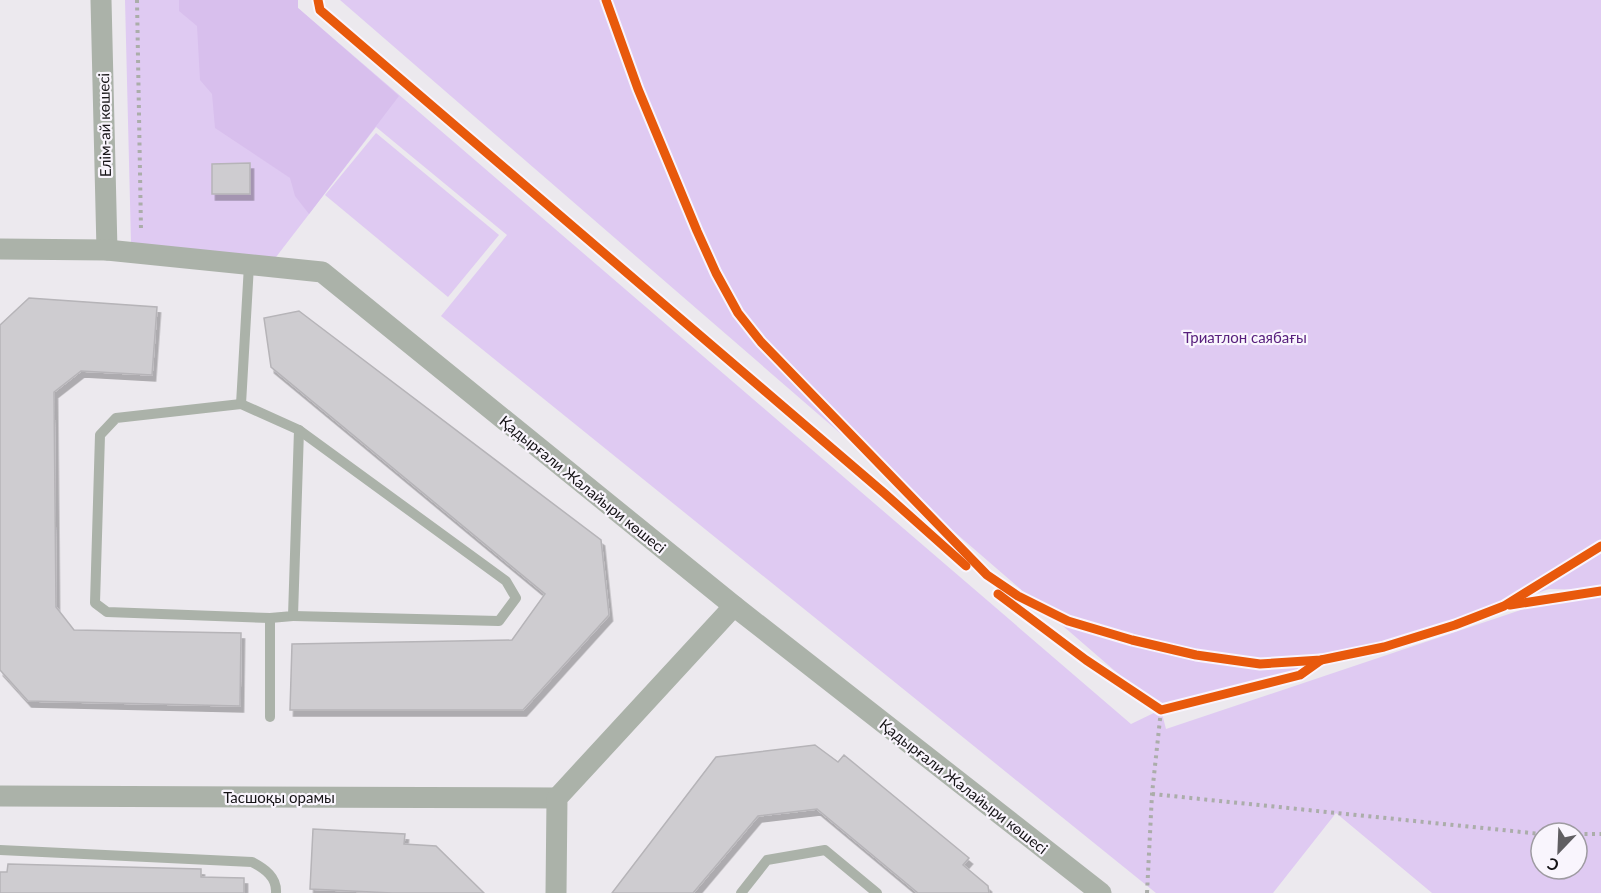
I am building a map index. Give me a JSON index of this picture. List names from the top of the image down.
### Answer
{
  "streets": {
    "street": ["Елім-ай көшесі", "Қадырғали Жалайыри көшесі", "Тасшоқы орамы"]
  },
  "crossings": [
    ["Елім-ай көшесі", "Қадырғали Жалайыри көшесі"]
  ],
  "parks": ["Триатлон саябағы"],
  "north": "bottom left"
}
